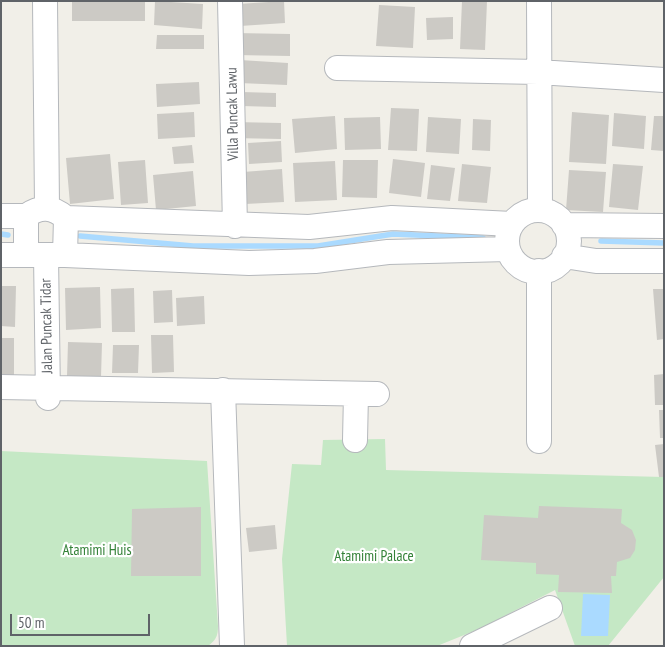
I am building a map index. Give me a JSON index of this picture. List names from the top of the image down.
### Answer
{
  "streets": {
    "street": ["Villa Puncak Lawu", "Jalan Puncak Tidar"]
  },
  "parks": ["Atamimi Huis", "Atamimi Palace"],
  "scale_bar": "50 m"
}
